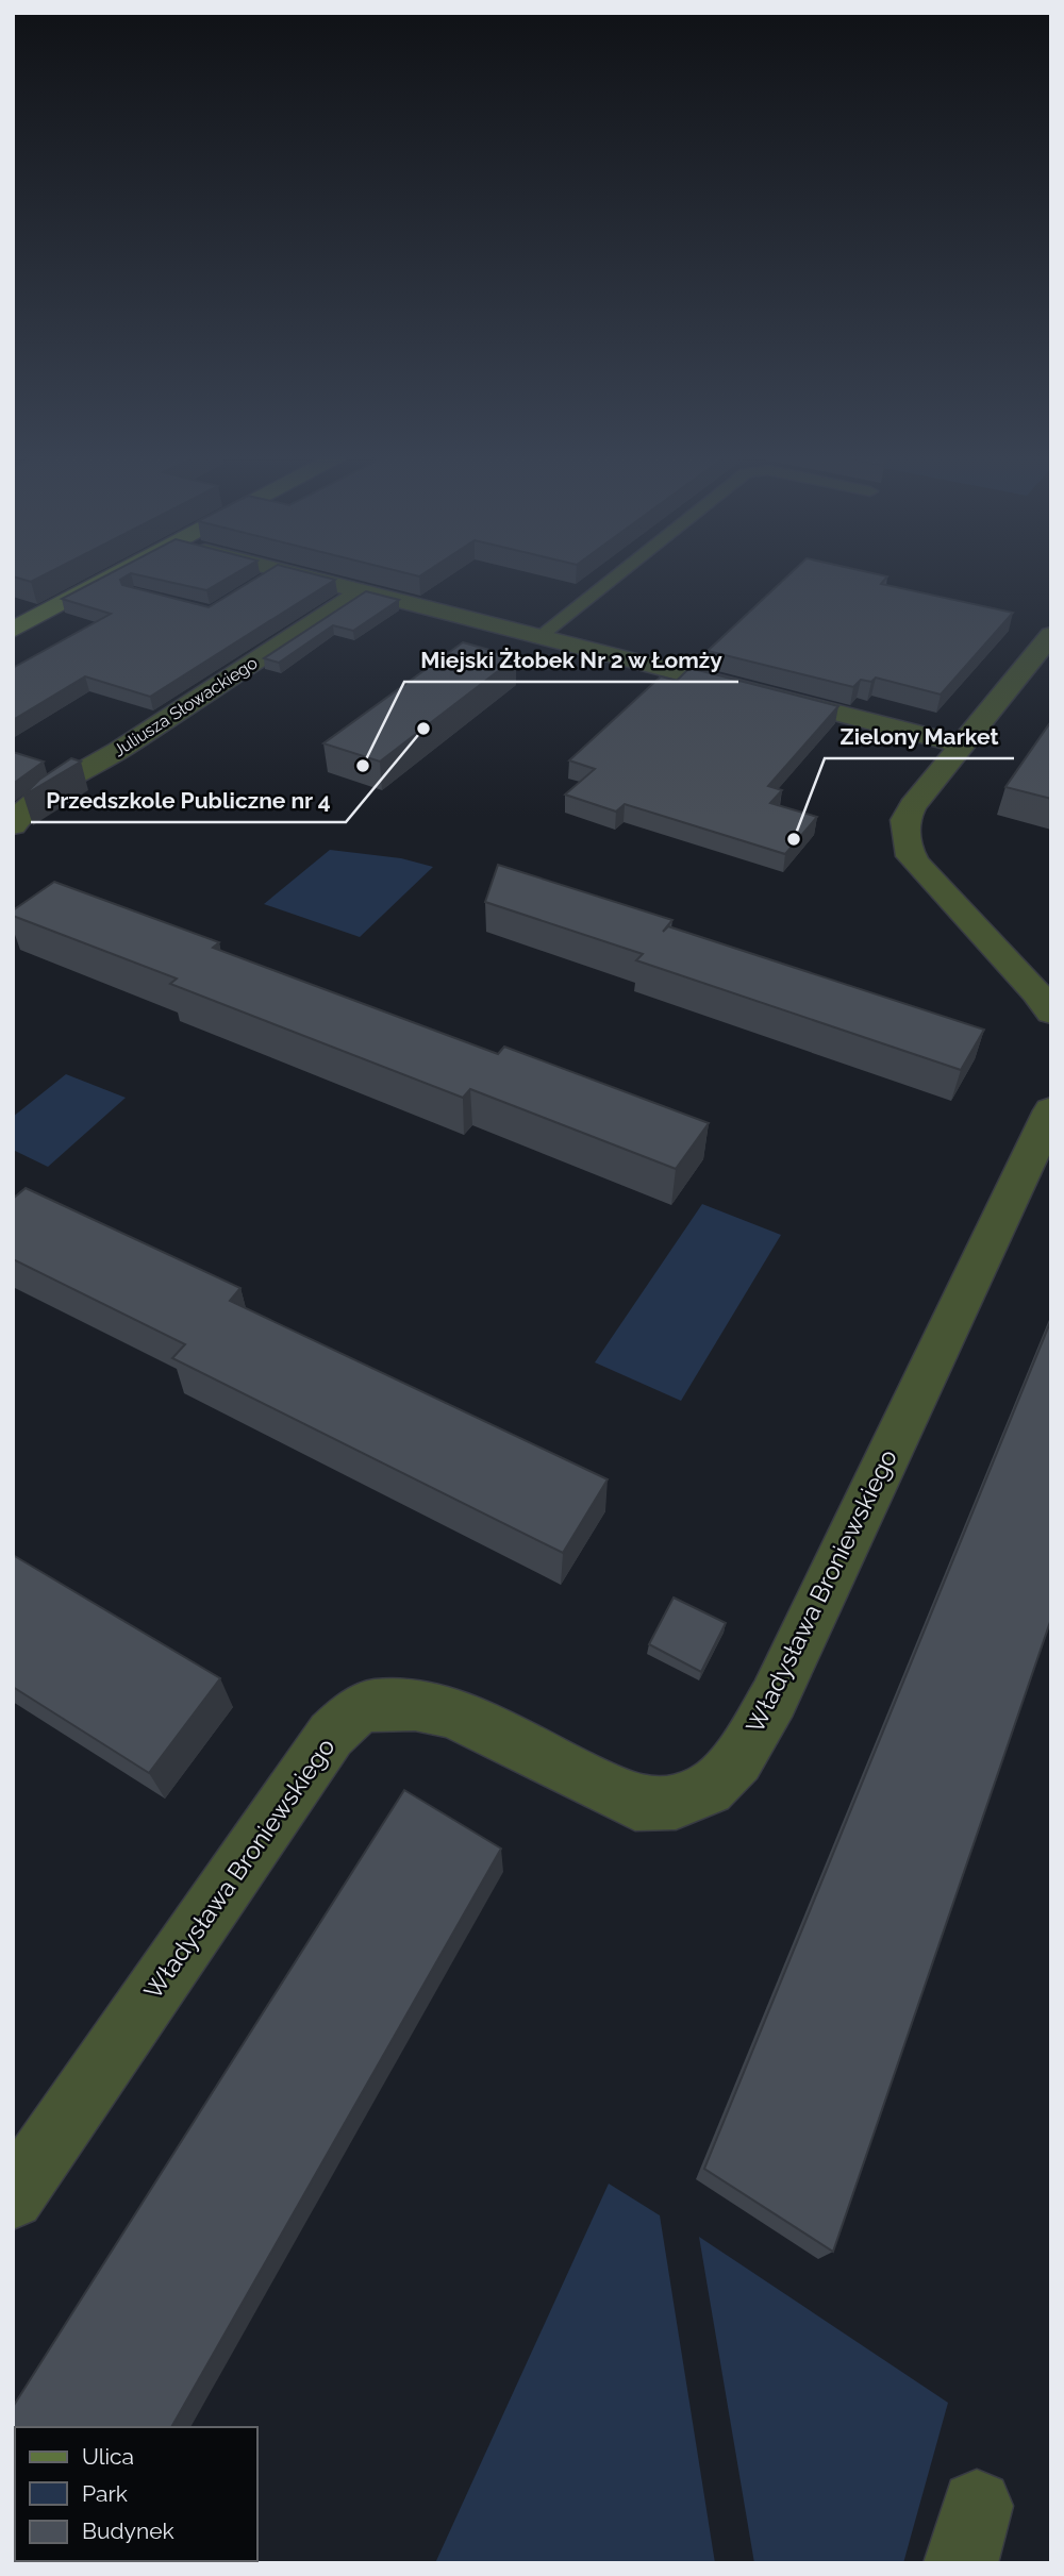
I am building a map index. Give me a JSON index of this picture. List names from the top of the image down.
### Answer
{
  "streets": {
    "street": ["Juliusza Słowackiego", "Władysława Broniewskiego"]
  },
  "places": ["Przedszkole Publiczne nr 4", "Miejski Żłobek Nr 2 w Łomży", "Zielony Market"],
  "legend": ["Ulica", "Park", "Budynek"]
}
